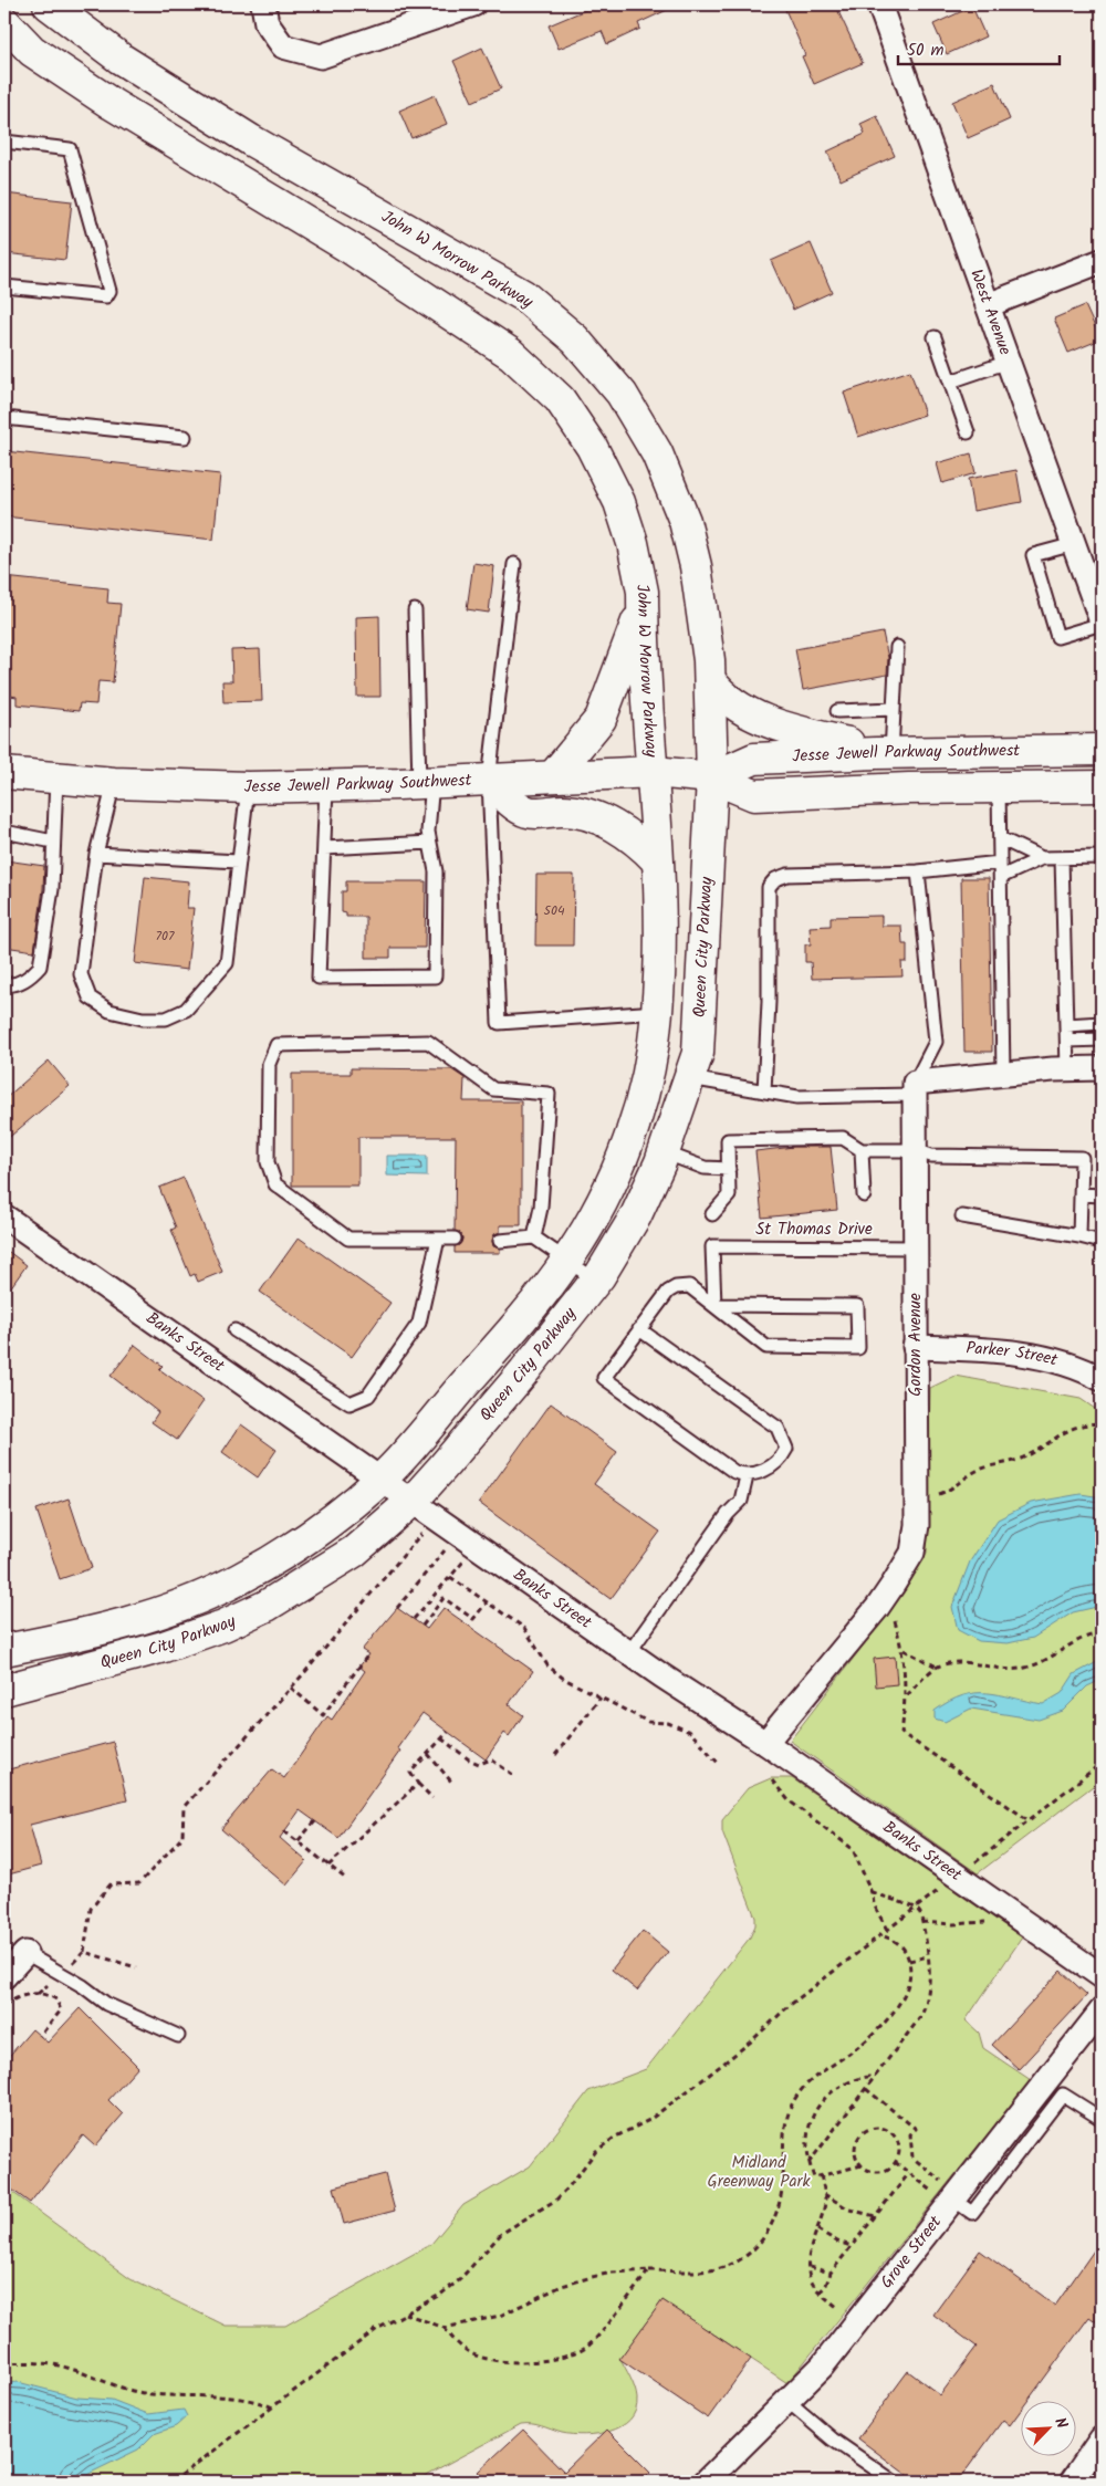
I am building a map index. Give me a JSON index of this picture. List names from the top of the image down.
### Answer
{
  "streets": {
    "main road": ["John W Morrow Parkway", "Jesse Jewell Parkway Southwest", "Queen City Parkway"],
    "street": [
      "West Avenue",
      "Banks Street",
      "Gordon Avenue",
      "Parker Street",
      "Grove Street"
    ],
    "lane": ["St Thomas Drive"]
  },
  "crossings": [
    ["John W Morrow Parkway", "Jesse Jewell Parkway Southwest"],
    ["John W Morrow Parkway", "Queen City Parkway"],
    ["Jesse Jewell Parkway Southwest", "Queen City Parkway"],
    ["Queen City Parkway", "Banks Street"],
    ["St Thomas Drive", "Gordon Avenue"],
    ["Banks Street", "Gordon Avenue"],
    ["Gordon Avenue", "Parker Street"]
  ],
  "parks": ["Midland Greenway Park"],
  "house_numbers": ["504", "707"],
  "scale_bar": "50 m",
  "north": "top right"
}
